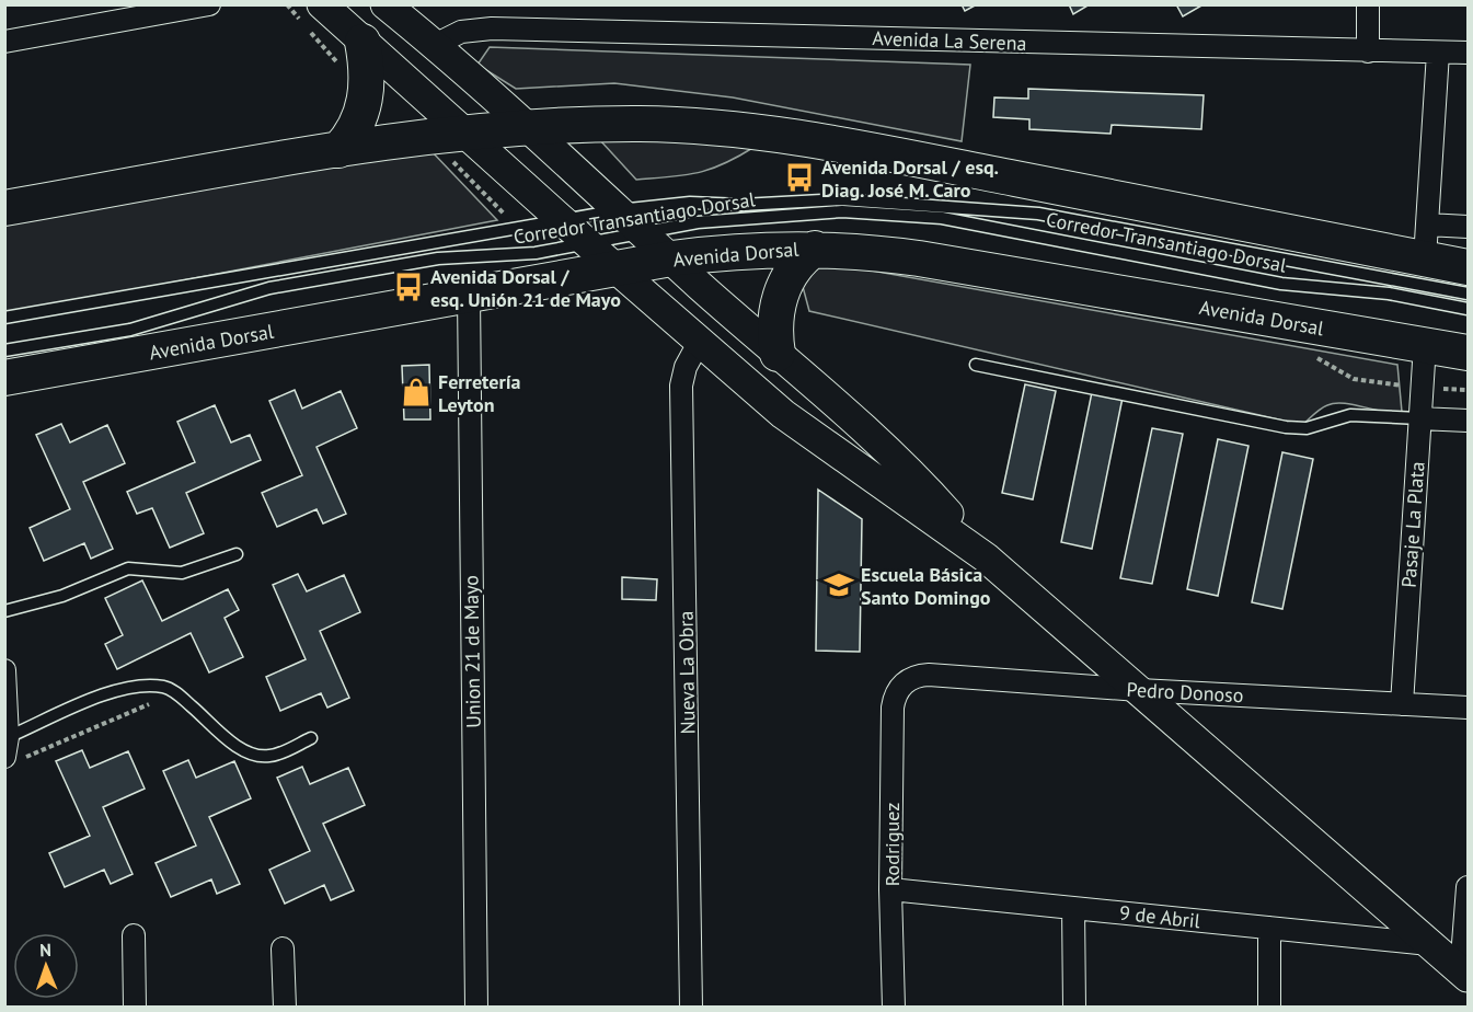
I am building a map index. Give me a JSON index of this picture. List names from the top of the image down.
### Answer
{
  "streets": {
    "main road": ["Avenida Dorsal"],
    "street": [
      "Avenida La Serena",
      "Pasaje La Plata",
      "Union 21 de Mayo",
      "Nueva La Obra",
      "Pedro Donoso",
      "Rodriguez",
      "9 de Abril"
    ],
    "lane": ["Corredor Transantiago Dorsal"]
  },
  "crossings": [
    ["Avenida Dorsal", "Pasaje La Plata"],
    ["Avenida Dorsal", "Union 21 de Mayo"],
    ["Pasaje La Plata", "Pedro Donoso"],
    ["Pedro Donoso", "Rodriguez"],
    ["Rodriguez", "9 de Abril"]
  ],
  "places": {
    "bus stop": ["Avenida Dorsal / esq. Diag. José M. Caro", "Avenida Dorsal / esq. Unión 21 de Mayo"],
    "shop": ["Ferretería Leyton"],
    "school or university": ["Escuela Básica Santo Domingo"]
  },
  "north": "top"
}
